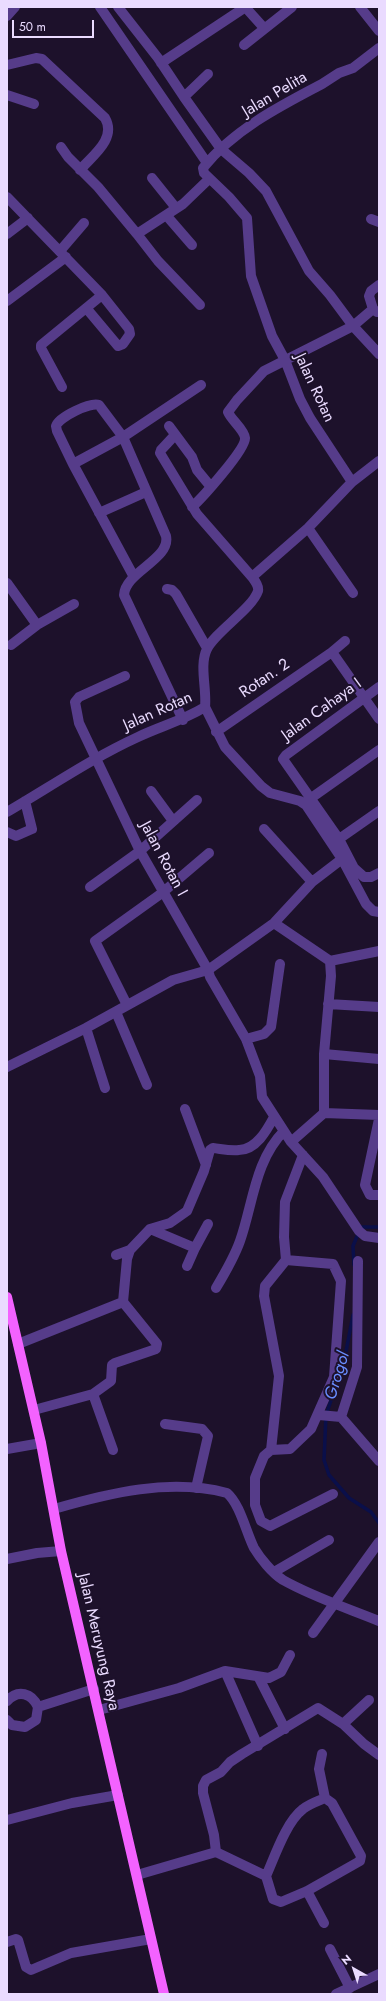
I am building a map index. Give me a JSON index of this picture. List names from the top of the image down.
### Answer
{
  "streets": {
    "main road": ["Jalan Meruyung Raya"],
    "street": [
      "Jalan Pelita",
      "Jalan Rotan",
      "Rotan. 2",
      "Jalan Cahaya I",
      "Jalan Rotan I"
    ]
  },
  "crossings": [
    ["Jalan Rotan", "Rotan. 2"],
    ["Jalan Rotan", "Jalan Rotan I"]
  ],
  "water": ["Grogol"],
  "scale_bar": "50 m",
  "north": "top left"
}
